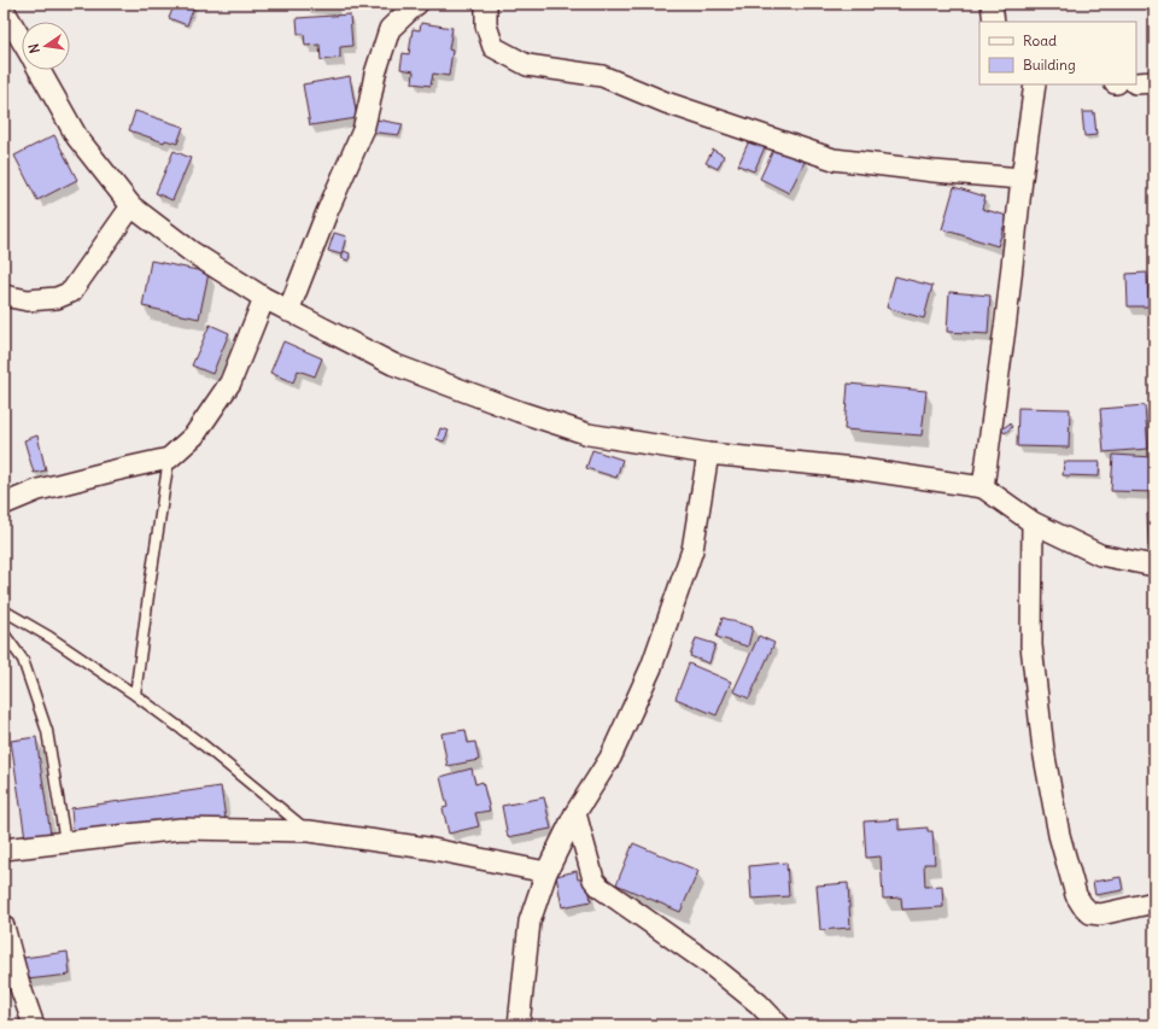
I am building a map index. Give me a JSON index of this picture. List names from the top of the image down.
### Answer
{
  "legend": ["Road", "Building"],
  "north": "left"
}
